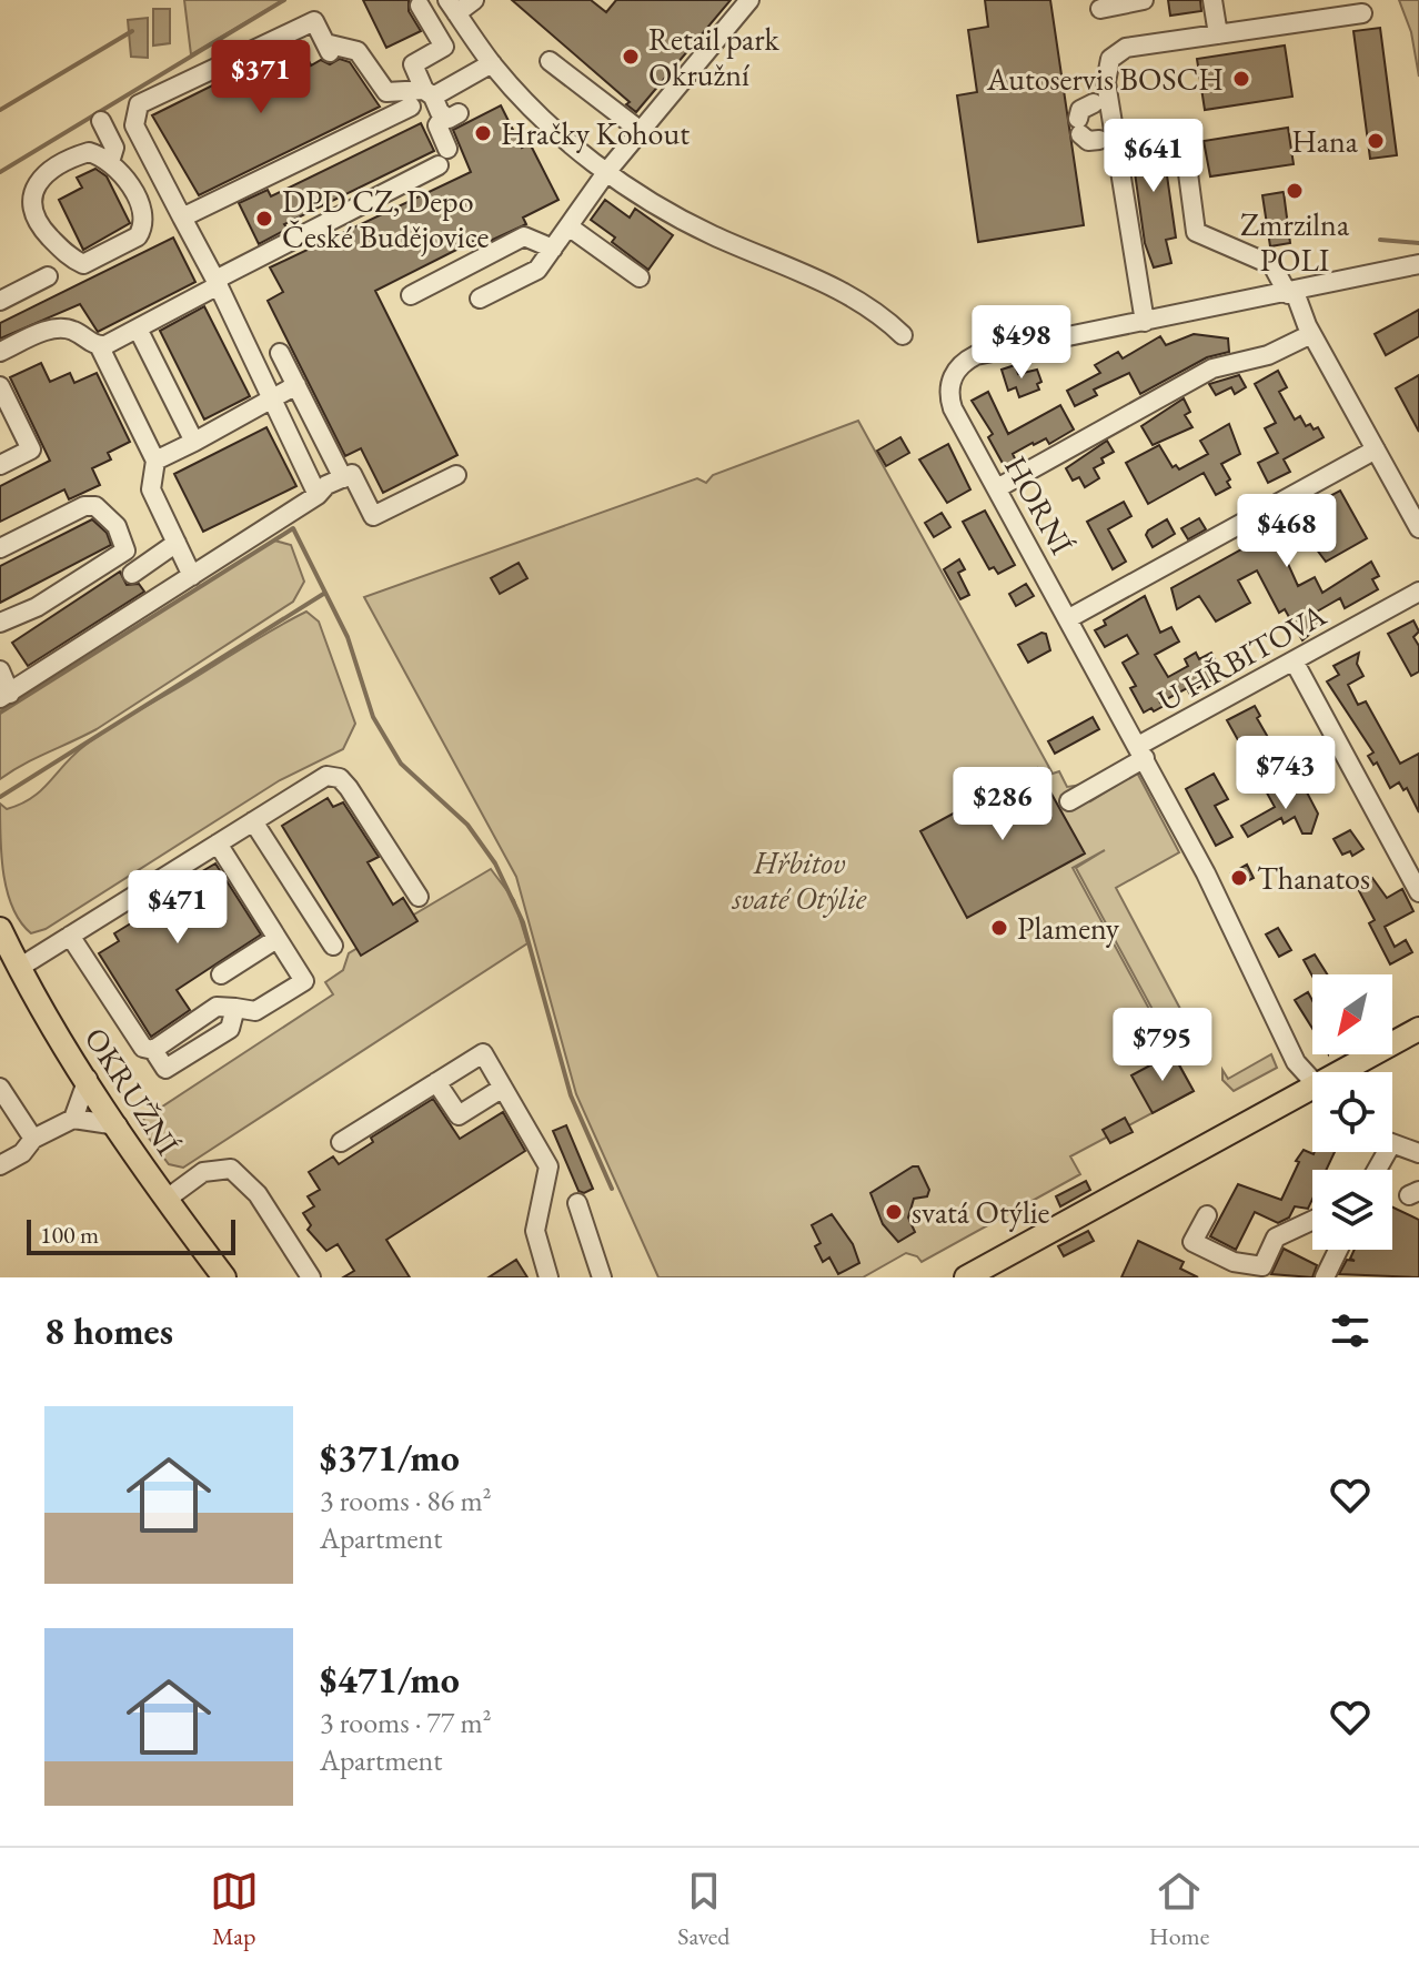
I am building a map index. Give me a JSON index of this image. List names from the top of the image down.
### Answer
{
  "streets": {
    "main road": ["OKRUŽNÍ"],
    "street": ["HORNÍ", "U HŘBITOVA"]
  },
  "crossings": [
    ["HORNÍ", "U HŘBITOVA"]
  ],
  "parks": ["Hřbitov svaté Otýlie"],
  "places": [
    "Retail park Okružní",
    "Autoservis BOSCH",
    "Hračky Kohout",
    "Hana",
    "Zmrzilna POLI",
    "DPD CZ, Depo České Budějovice",
    "Thanatos",
    "Plameny",
    "svatá Otýlie"
  ],
  "scale_bar": "100 m",
  "north": "bottom left",
  "page": {
    "price": [
      "$371",
      "$641",
      "$498",
      "$468",
      "$743",
      "$286",
      "$471",
      "$795"
    ],
    "scale": "100 m",
    "heading": "8 homes",
    "list": [
      {
        "name": "$371/mo",
        "note": "3 rooms · 86 m² · Apartment"
      },
      {
        "name": "$471/mo",
        "note": "3 rooms · 77 m² · Apartment"
      }
    ],
    "tabs": ["Map", "Saved", "Home"]
  }
}
